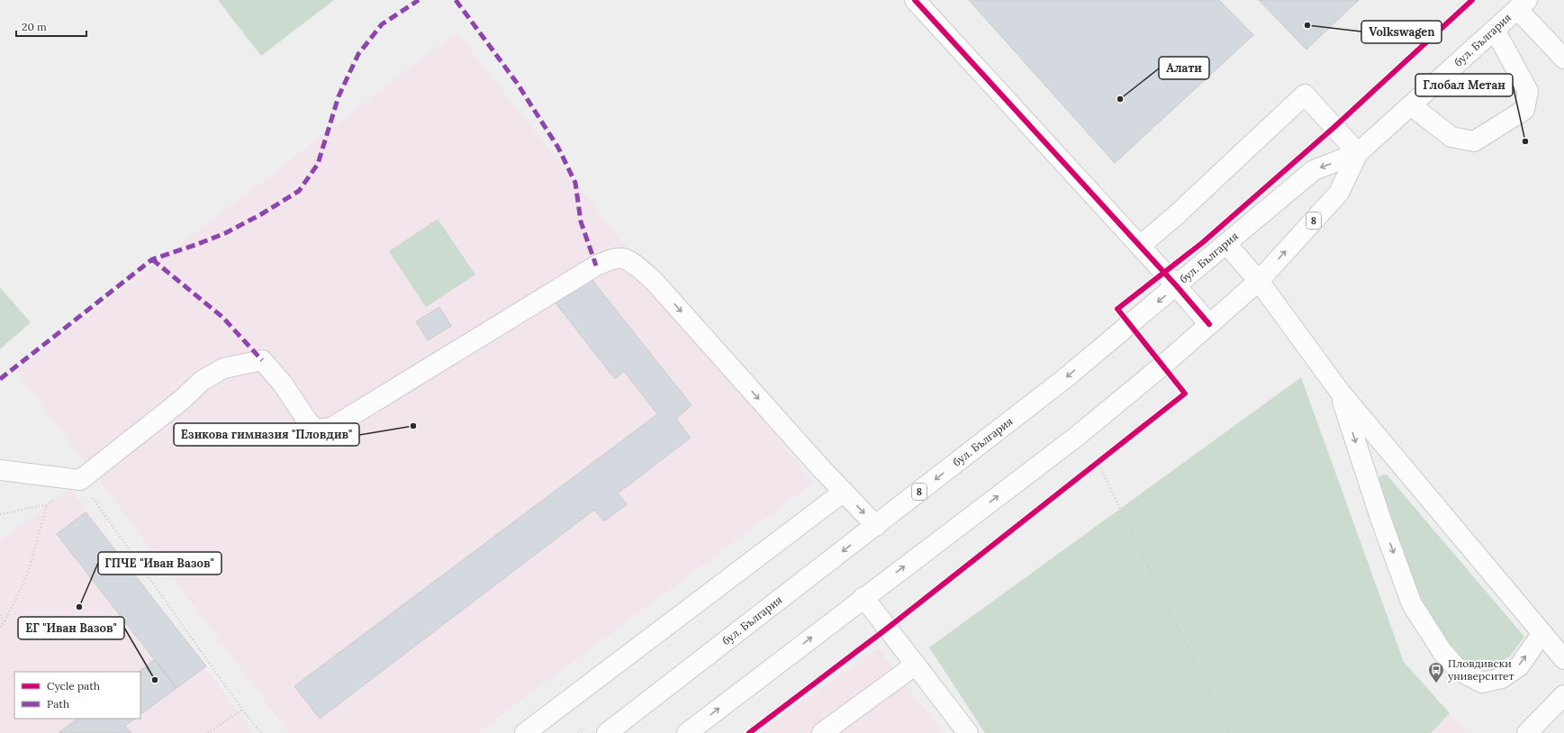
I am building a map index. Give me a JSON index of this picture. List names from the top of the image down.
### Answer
{
  "streets": {
    "main road": ["бул. България", "8"]
  },
  "places": {
    "other": [
      "Volkswagen",
      "Алати",
      "Глобал Метан",
      "Езикова гимназия \"Пловдив\"",
      "ГПЧЕ \"Иван Вазов\"",
      "ЕГ \"Иван Вазов\""
    ],
    "bus stop": ["Пловдивски университет"]
  },
  "legend": ["Cycle path", "Path"],
  "scale_bar": "20 m"
}
